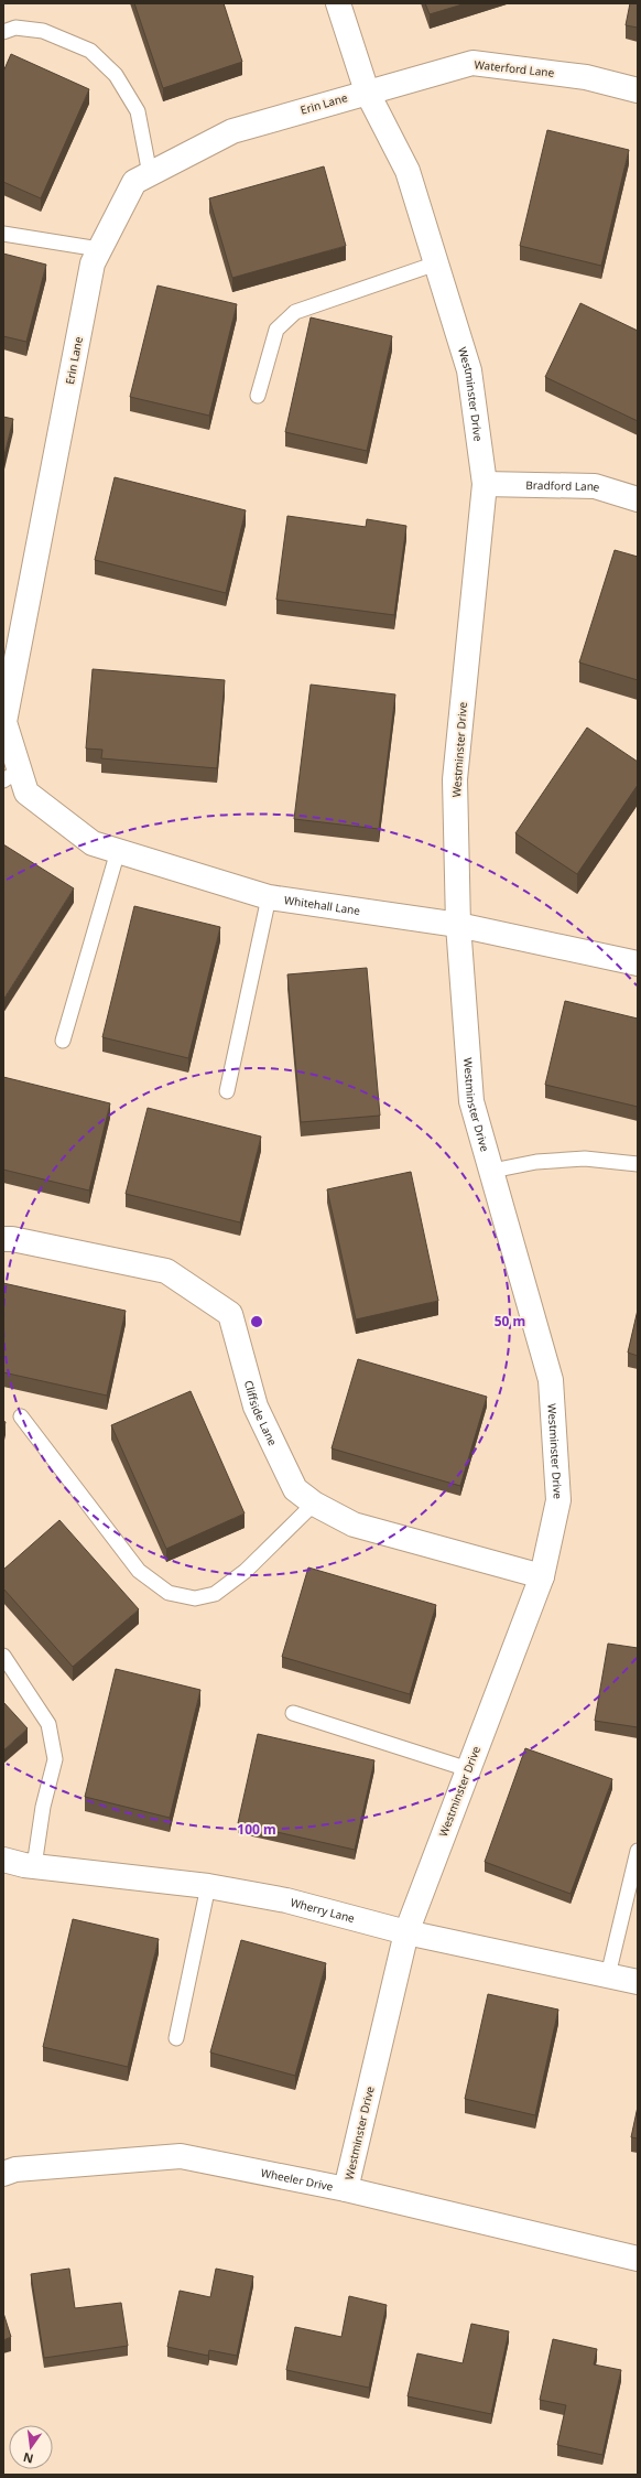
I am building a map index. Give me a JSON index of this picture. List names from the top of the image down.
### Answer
{
  "streets": {
    "street": [
      "Waterford Lane",
      "Erin Lane",
      "Westminster Drive",
      "Bradford Lane",
      "Whitehall Lane",
      "Cliffside Lane",
      "Wherry Lane",
      "Wheeler Drive"
    ]
  },
  "crossings": [
    ["Waterford Lane", "Erin Lane"],
    ["Waterford Lane", "Westminster Drive"],
    ["Erin Lane", "Westminster Drive"],
    ["Erin Lane", "Whitehall Lane"],
    ["Westminster Drive", "Bradford Lane"],
    ["Westminster Drive", "Whitehall Lane"],
    ["Westminster Drive", "Cliffside Lane"],
    ["Westminster Drive", "Wherry Lane"],
    ["Westminster Drive", "Wheeler Drive"]
  ],
  "north": "bottom",
  "rings": ["50 m", "100 m"]
}
